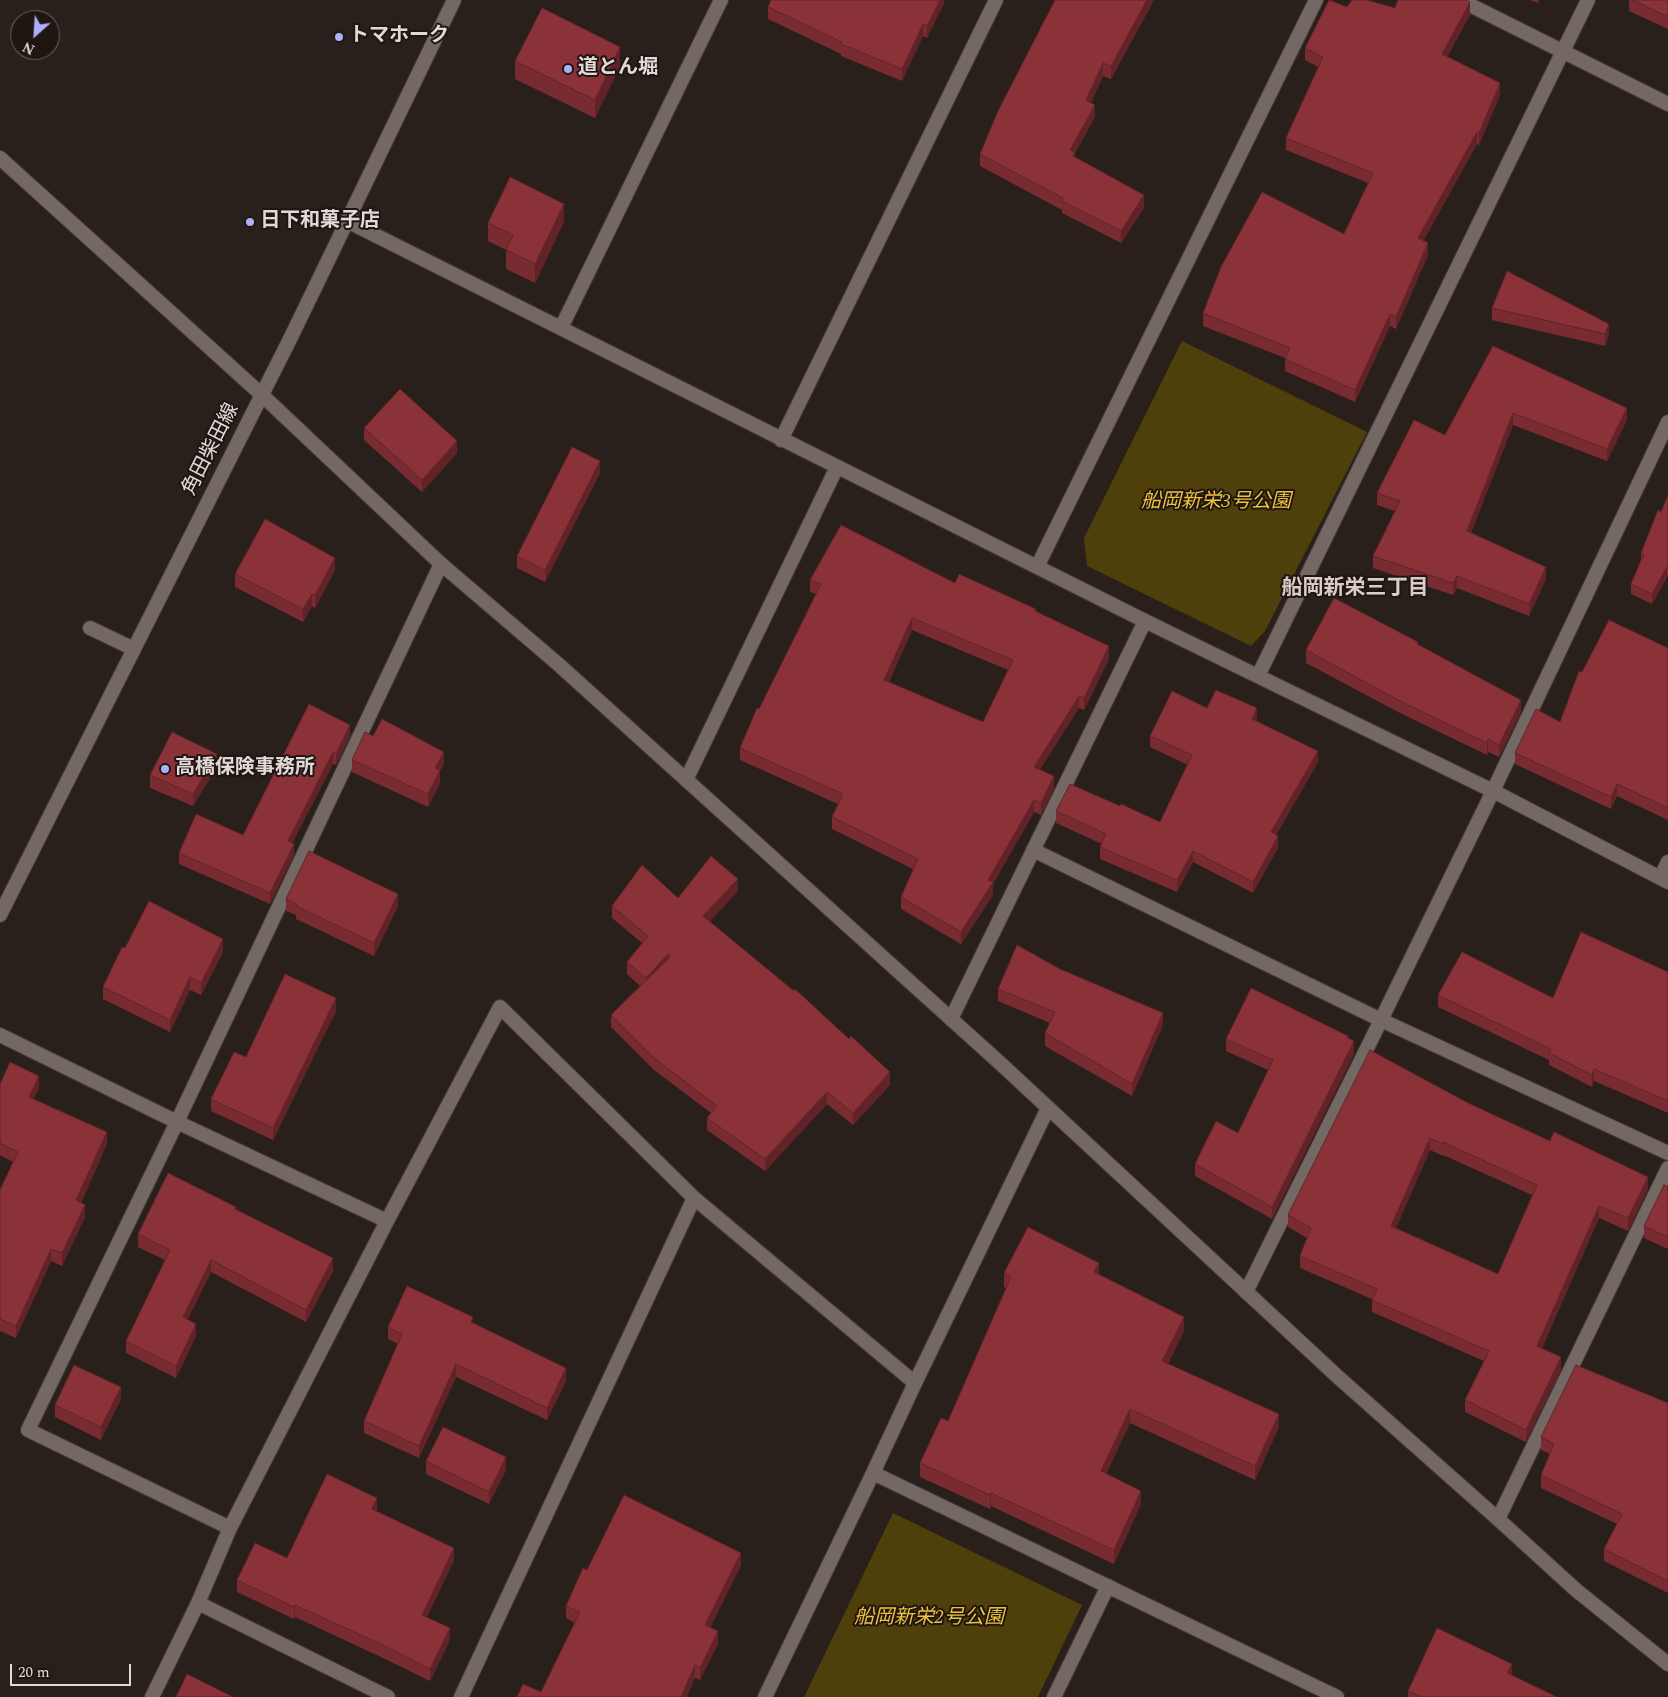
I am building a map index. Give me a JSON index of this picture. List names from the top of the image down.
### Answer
{
  "streets": {
    "street": ["角田柴田線"]
  },
  "districts": ["船岡新栄三丁目"],
  "parks": ["船岡新栄3号公園", "船岡新栄2号公園"],
  "places": [
    "トマホーク",
    "道とん堀",
    "日下和菓子店",
    "高橋保険事務所"
  ],
  "scale_bar": "20 m",
  "north": "bottom left"
}
